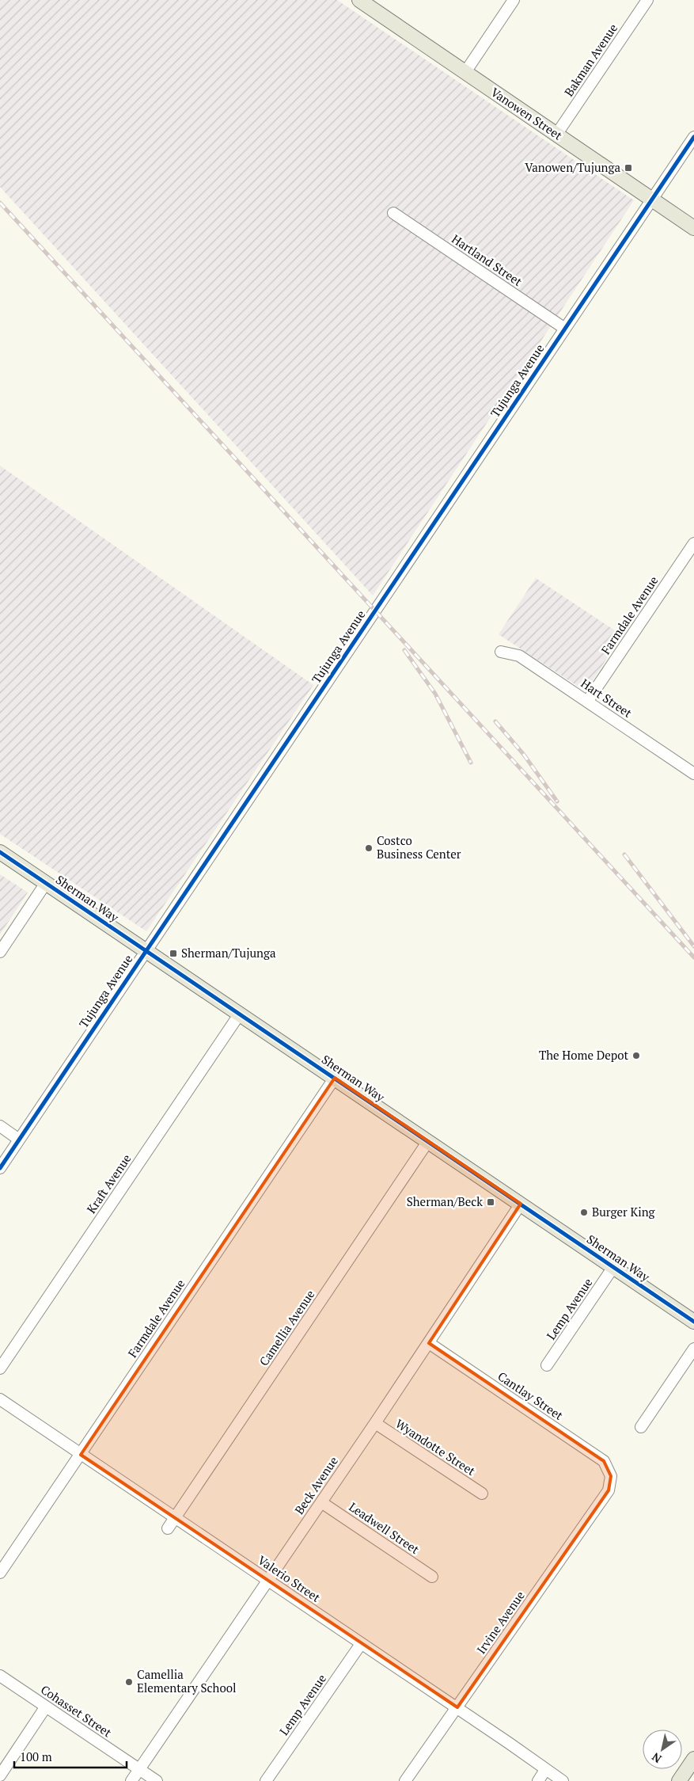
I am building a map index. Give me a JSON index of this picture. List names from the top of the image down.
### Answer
{
  "streets": {
    "main road": ["Vanowen Street", "Sherman Way"],
    "street": [
      "Bakman Avenue",
      "Hartland Street",
      "Tujunga Avenue",
      "Farmdale Avenue",
      "Hart Street",
      "Kraft Avenue",
      "Lemp Avenue",
      "Camellia Avenue",
      "Cantlay Street",
      "Wyandotte Street",
      "Beck Avenue",
      "Leadwell Street",
      "Valerio Street",
      "Irvine Avenue",
      "Cohasset Street"
    ]
  },
  "crossings": [
    ["Bakman Avenue", "Vanowen Street"],
    ["Vanowen Street", "Tujunga Avenue"],
    ["Hartland Street", "Tujunga Avenue"],
    ["Tujunga Avenue", "Sherman Way"],
    ["Farmdale Avenue", "Hart Street"],
    ["Farmdale Avenue", "Sherman Way"],
    ["Farmdale Avenue", "Valerio Street"],
    ["Sherman Way", "Kraft Avenue"],
    ["Sherman Way", "Lemp Avenue"],
    ["Sherman Way", "Camellia Avenue"],
    ["Sherman Way", "Beck Avenue"],
    ["Lemp Avenue", "Valerio Street"],
    ["Camellia Avenue", "Valerio Street"],
    ["Cantlay Street", "Beck Avenue"],
    ["Cantlay Street", "Irvine Avenue"],
    ["Wyandotte Street", "Beck Avenue"],
    ["Beck Avenue", "Leadwell Street"],
    ["Beck Avenue", "Valerio Street"],
    ["Beck Avenue", "Cohasset Street"],
    ["Valerio Street", "Irvine Avenue"]
  ],
  "places": {
    "transit": ["Vanowen/Tujunga", "Sherman/Tujunga", "Sherman/Beck"],
    "other": [
      "Costco Business Center",
      "The Home Depot",
      "Burger King",
      "Camellia Elementary School"
    ]
  },
  "scale_bar": "100 m",
  "north": "bottom left"
}
